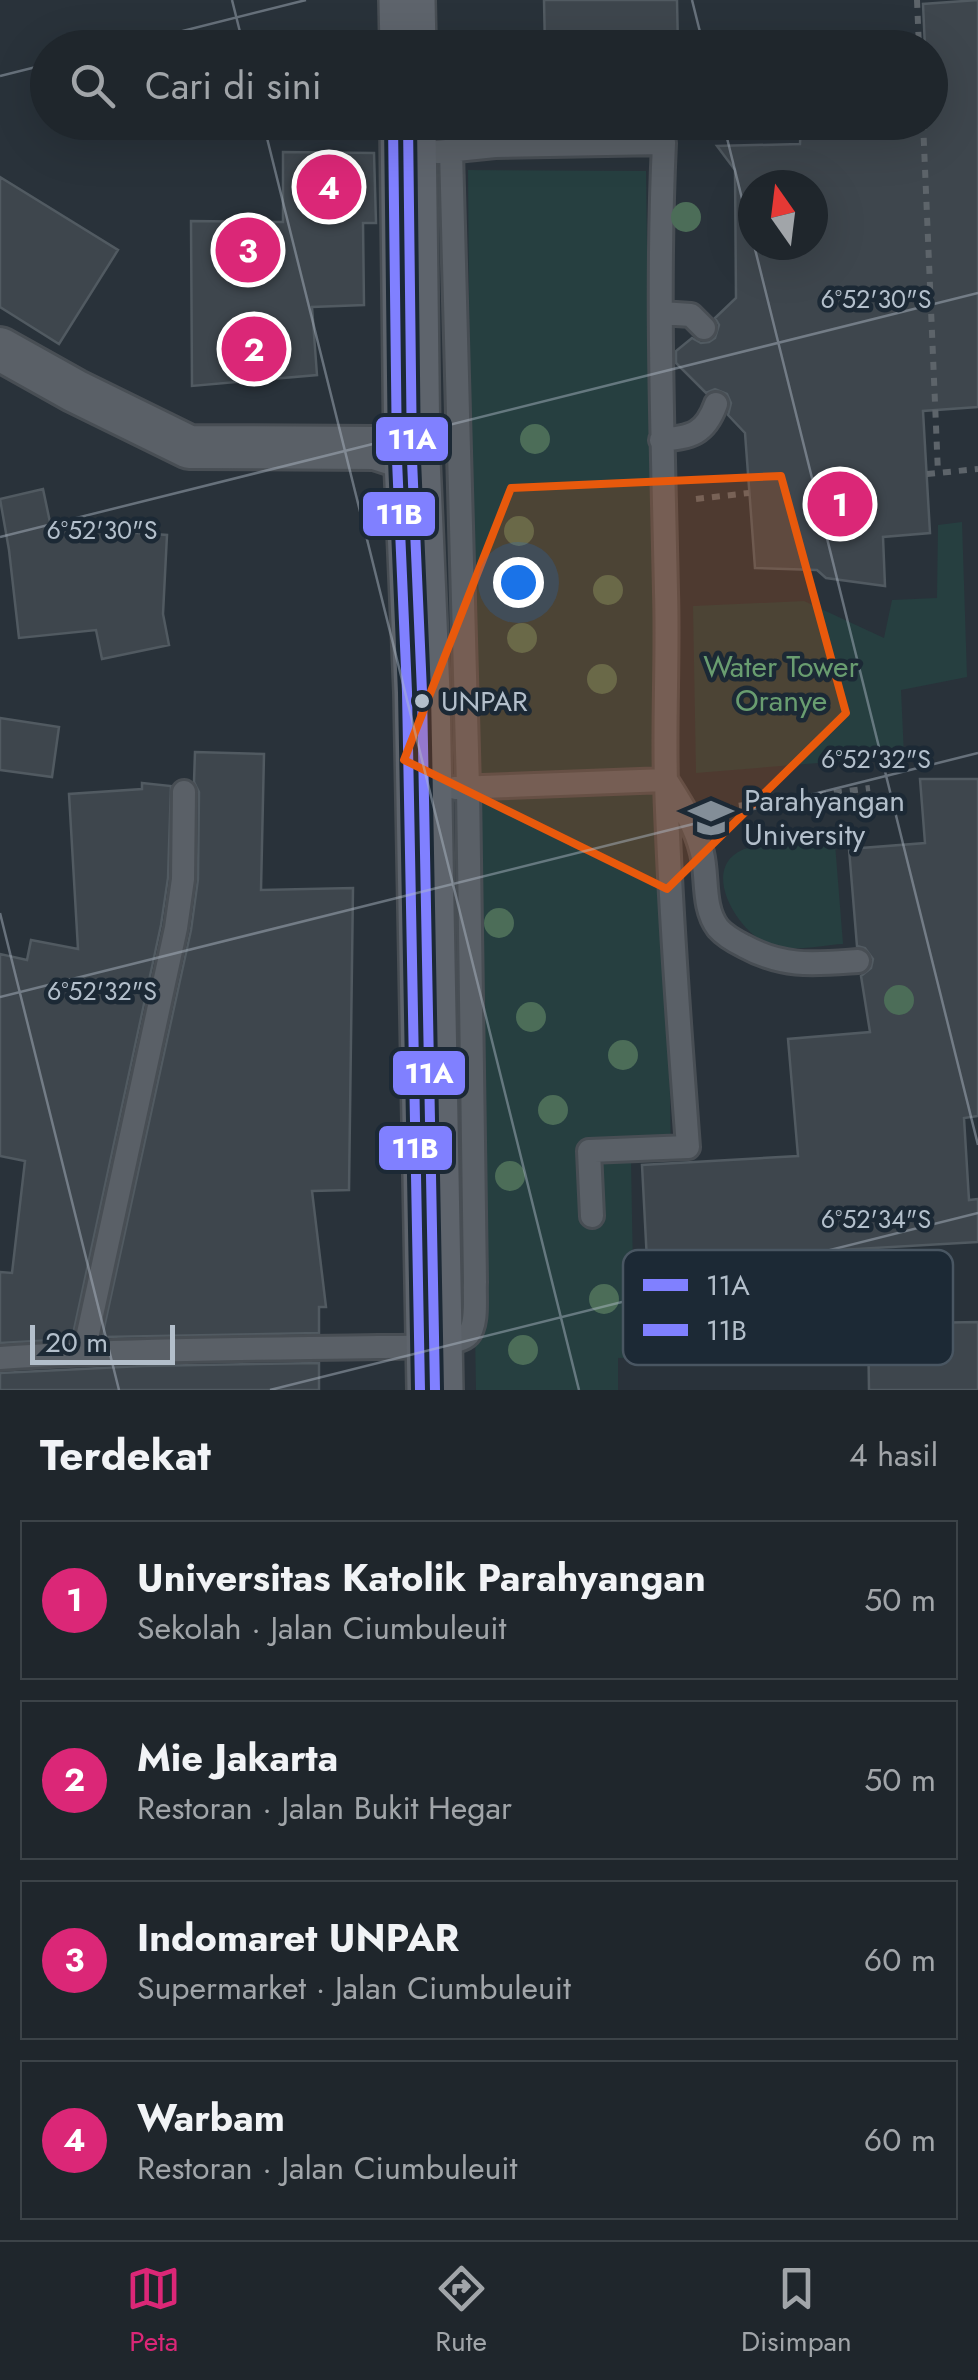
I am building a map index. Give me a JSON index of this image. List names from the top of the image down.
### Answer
{
  "parks": ["Water Tower Oranye"],
  "places": {
    "other": ["UNPAR"],
    "school or university": ["Parahyangan University"]
  },
  "lines": ["transit line 11A", "transit line 11B"],
  "legend": ["11A", "11B"],
  "scale_bar": "20 m",
  "north": "top",
  "page": {
    "search": "Cari di sini",
    "pins": [
      "4",
      "3",
      "2",
      "1"
    ],
    "scale": "20 m",
    "heading": ["Terdekat", "4 hasil"],
    "list": [
      {
        "mark": "1",
        "name": "Universitas Katolik Parahyangan",
        "note": "Sekolah · Jalan Ciumbuleuit",
        "value": "50 m"
      },
      {
        "mark": "2",
        "name": "Mie Jakarta",
        "note": "Restoran · Jalan Bukit Hegar",
        "value": "50 m"
      },
      {
        "mark": "3",
        "name": "Indomaret UNPAR",
        "note": "Supermarket · Jalan Ciumbuleuit",
        "value": "60 m"
      },
      {
        "mark": "4",
        "name": "Warbam",
        "note": "Restoran · Jalan Ciumbuleuit",
        "value": "60 m"
      }
    ],
    "nav": ["Peta", "Rute", "Disimpan"]
  },
  "coordinates": ["6°52'30\"S", "6°52'32\"S", "6°52'34\"S"]
}
